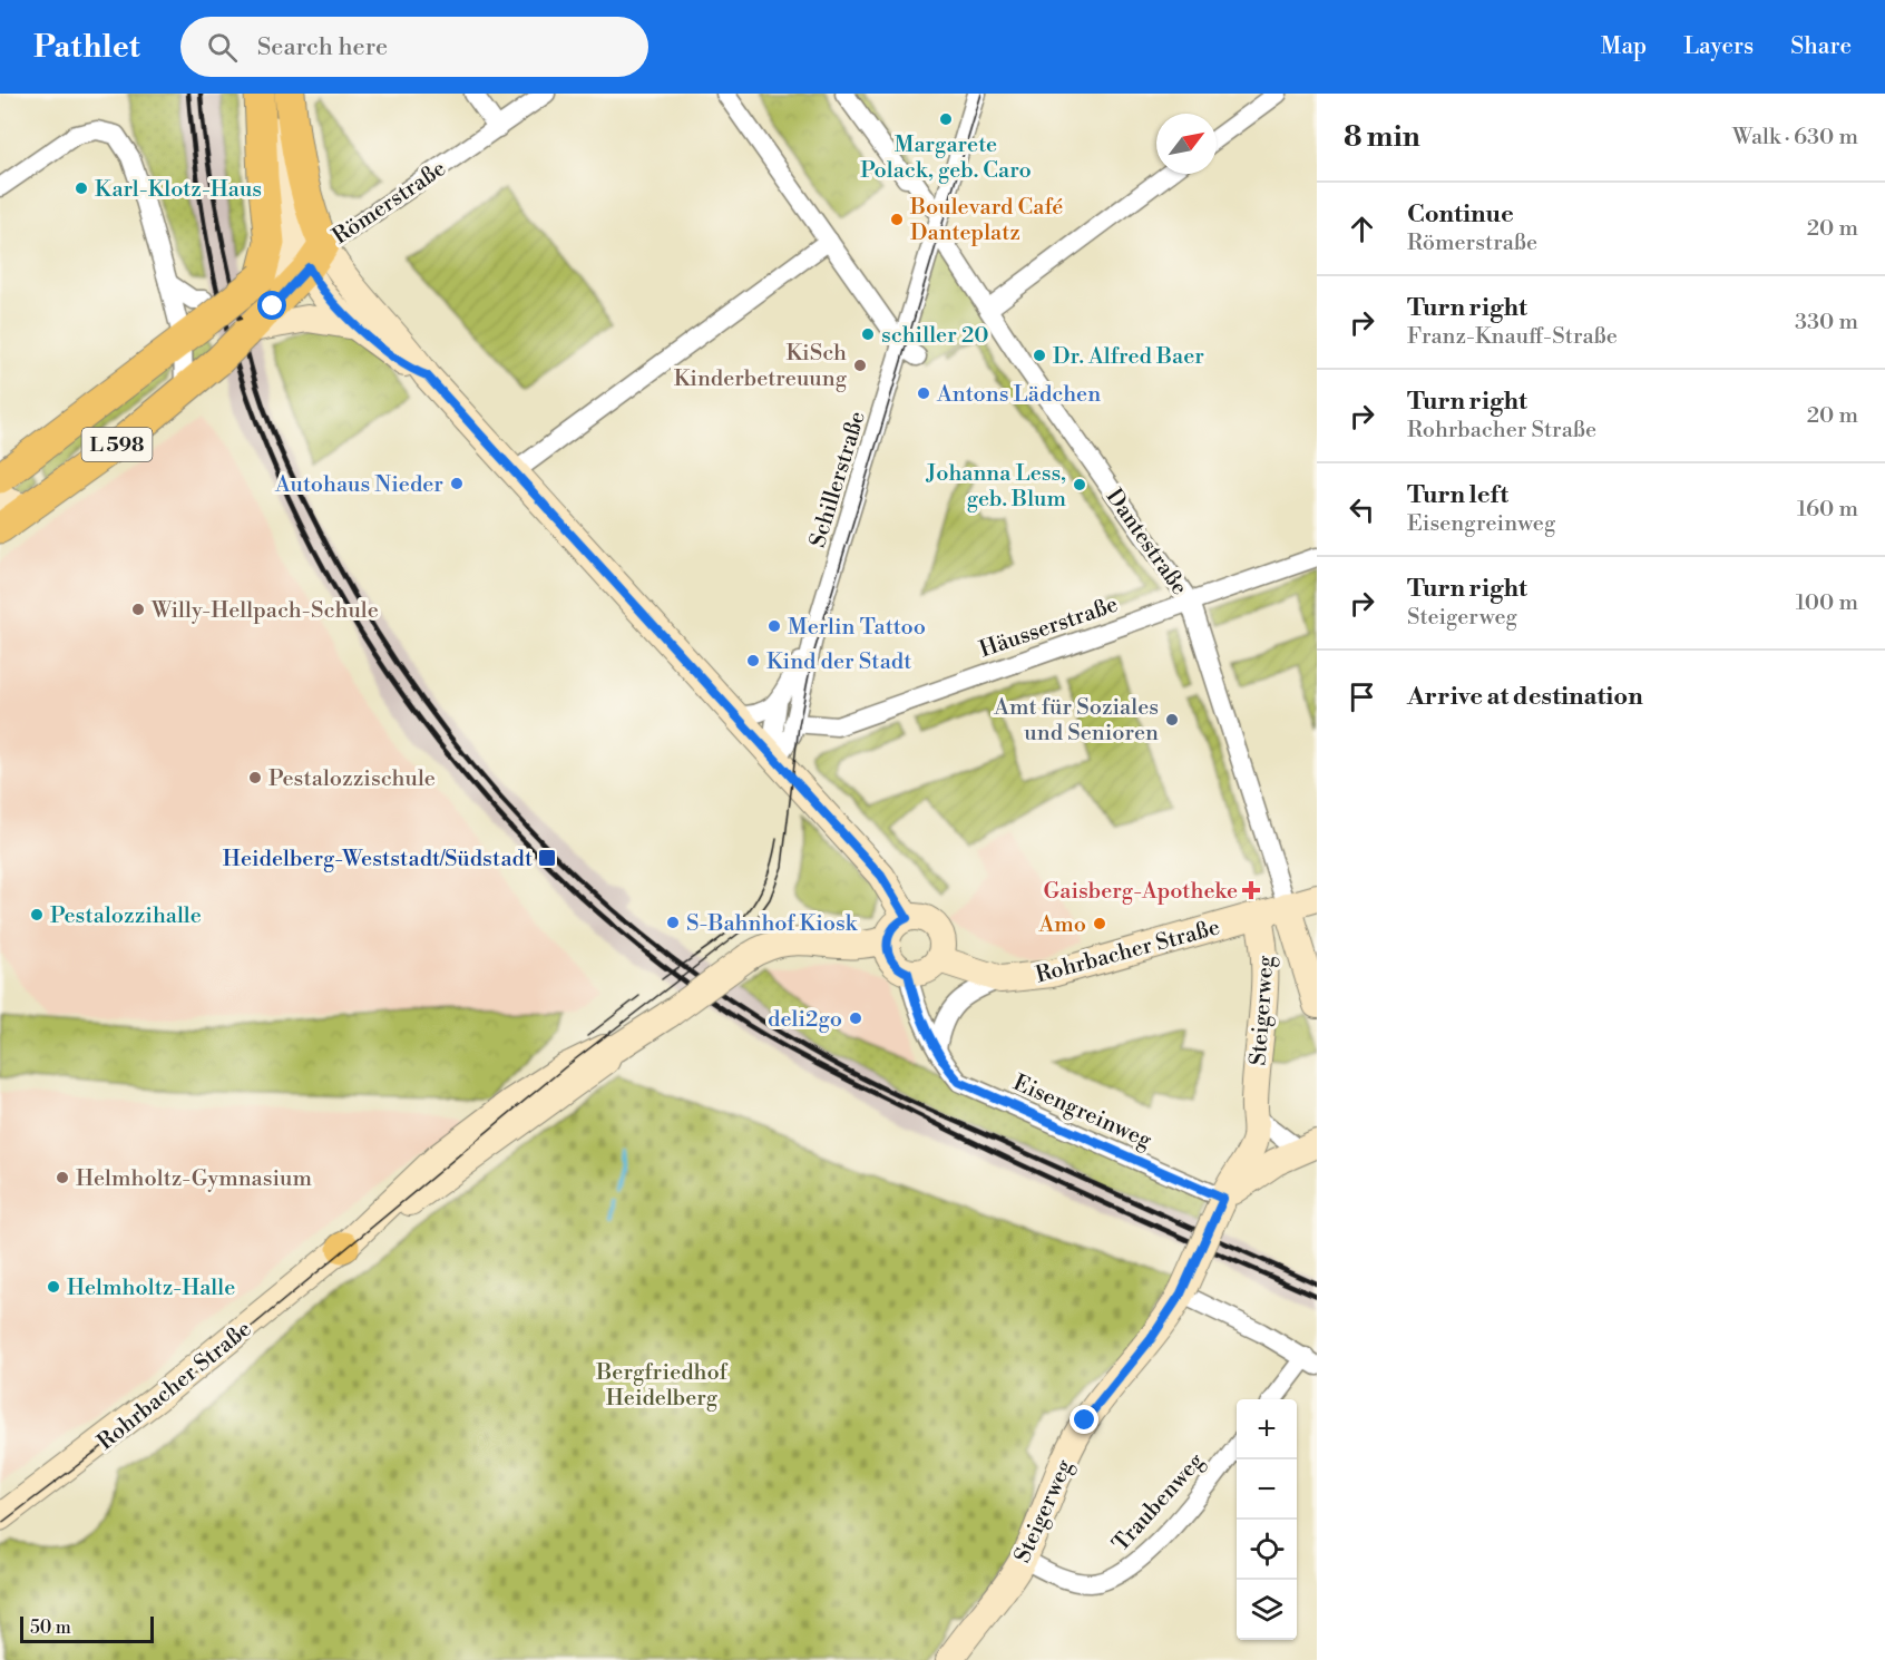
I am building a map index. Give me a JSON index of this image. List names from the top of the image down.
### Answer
{
  "streets": {
    "main road": [
      "Römerstraße",
      "L 598",
      "Dantestraße",
      "Rohrbacher Straße",
      "Steigerweg"
    ],
    "street": [
      "Schillerstraße",
      "Häusserstraße",
      "Eisengreinweg",
      "Traubenweg"
    ]
  },
  "crossings": [
    ["Schillerstraße", "Dantestraße"],
    ["Schillerstraße", "Häusserstraße"],
    ["Dantestraße", "Häusserstraße"],
    ["Dantestraße", "Rohrbacher Straße"],
    ["Rohrbacher Straße", "Steigerweg"],
    ["Rohrbacher Straße", "Eisengreinweg"],
    ["Steigerweg", "Eisengreinweg"],
    ["Steigerweg", "Traubenweg"]
  ],
  "parks": ["Bergfriedhof Heidelberg"],
  "places": {
    "other": [
      "Margarete Polack, geb. Caro",
      "Karl-Klotz-Haus",
      "Boulevard Café Danteplatz",
      "schiller 20",
      "Dr. Alfred Baer",
      "KiSch Kinderbetreuung",
      "Antons Lädchen",
      "Autohaus Nieder",
      "Johanna Less, geb. Blum",
      "Willy-Hellpach-Schule",
      "Merlin Tattoo",
      "Kind der Stadt",
      "Amt für Soziales und Senioren",
      "Pestalozzischule",
      "Pestalozzihalle",
      "S-Bahnhof Kiosk",
      "Amo",
      "deli2go",
      "Helmholtz-Gymnasium",
      "Helmholtz-Halle"
    ],
    "transit": ["Heidelberg-Weststadt/Südstadt"],
    "health": ["Gaisberg-Apotheke"]
  },
  "scale_bar": "50 m",
  "north": "top right",
  "page": {
    "header": "Pathlet",
    "search": "Search here",
    "nav": ["Map", "Layers", "Share"],
    "heading": ["8 min", "Walk · 630 m"],
    "list": [
      ["Continue", "Römerstraße", "20 m"],
      ["Turn right", "Franz-Knauff-Straße", "330 m"],
      ["Turn right", "Rohrbacher Straße", "20 m"],
      ["Turn left", "Eisengreinweg", "160 m"],
      ["Turn right", "Steigerweg", "100 m"],
      "Arrive at destination"
    ],
    "map_buttons": ["+", "−"],
    "scale": "50 m"
  }
}
